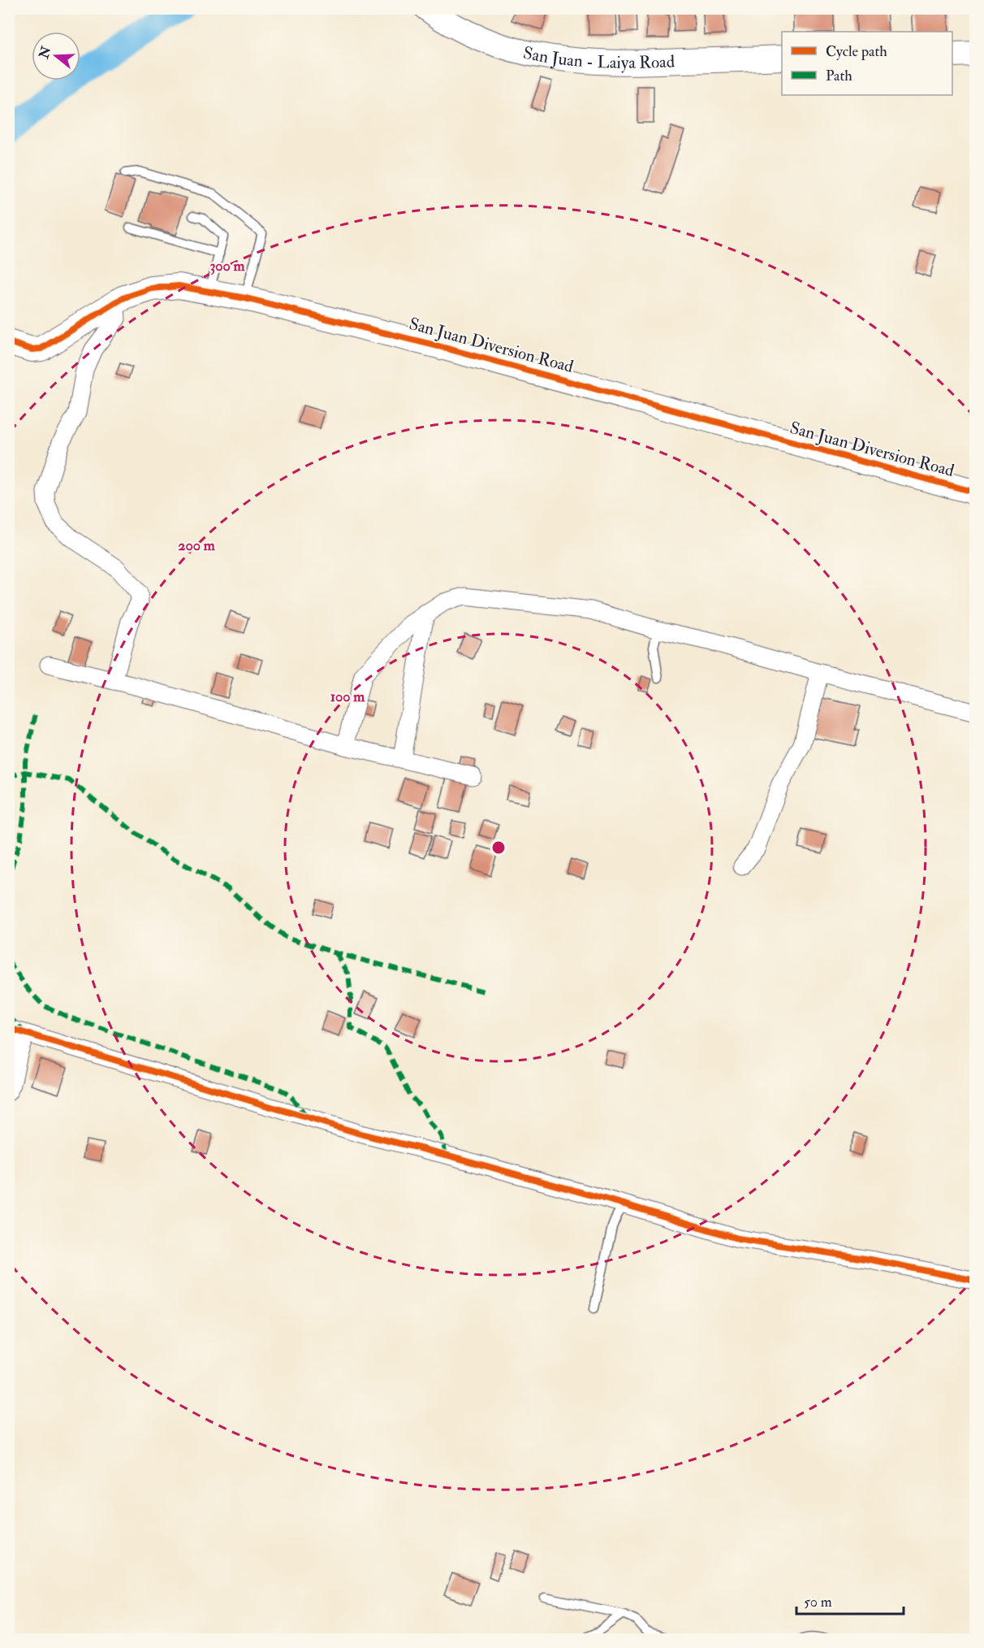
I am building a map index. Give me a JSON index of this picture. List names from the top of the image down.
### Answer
{
  "streets": {
    "street": ["San Juan - Laiya Road", "San Juan Diversion Road"]
  },
  "legend": ["Cycle path", "Path"],
  "scale_bar": "50 m",
  "north": "left",
  "rings": ["300 m", "200 m", "100 m"]
}
